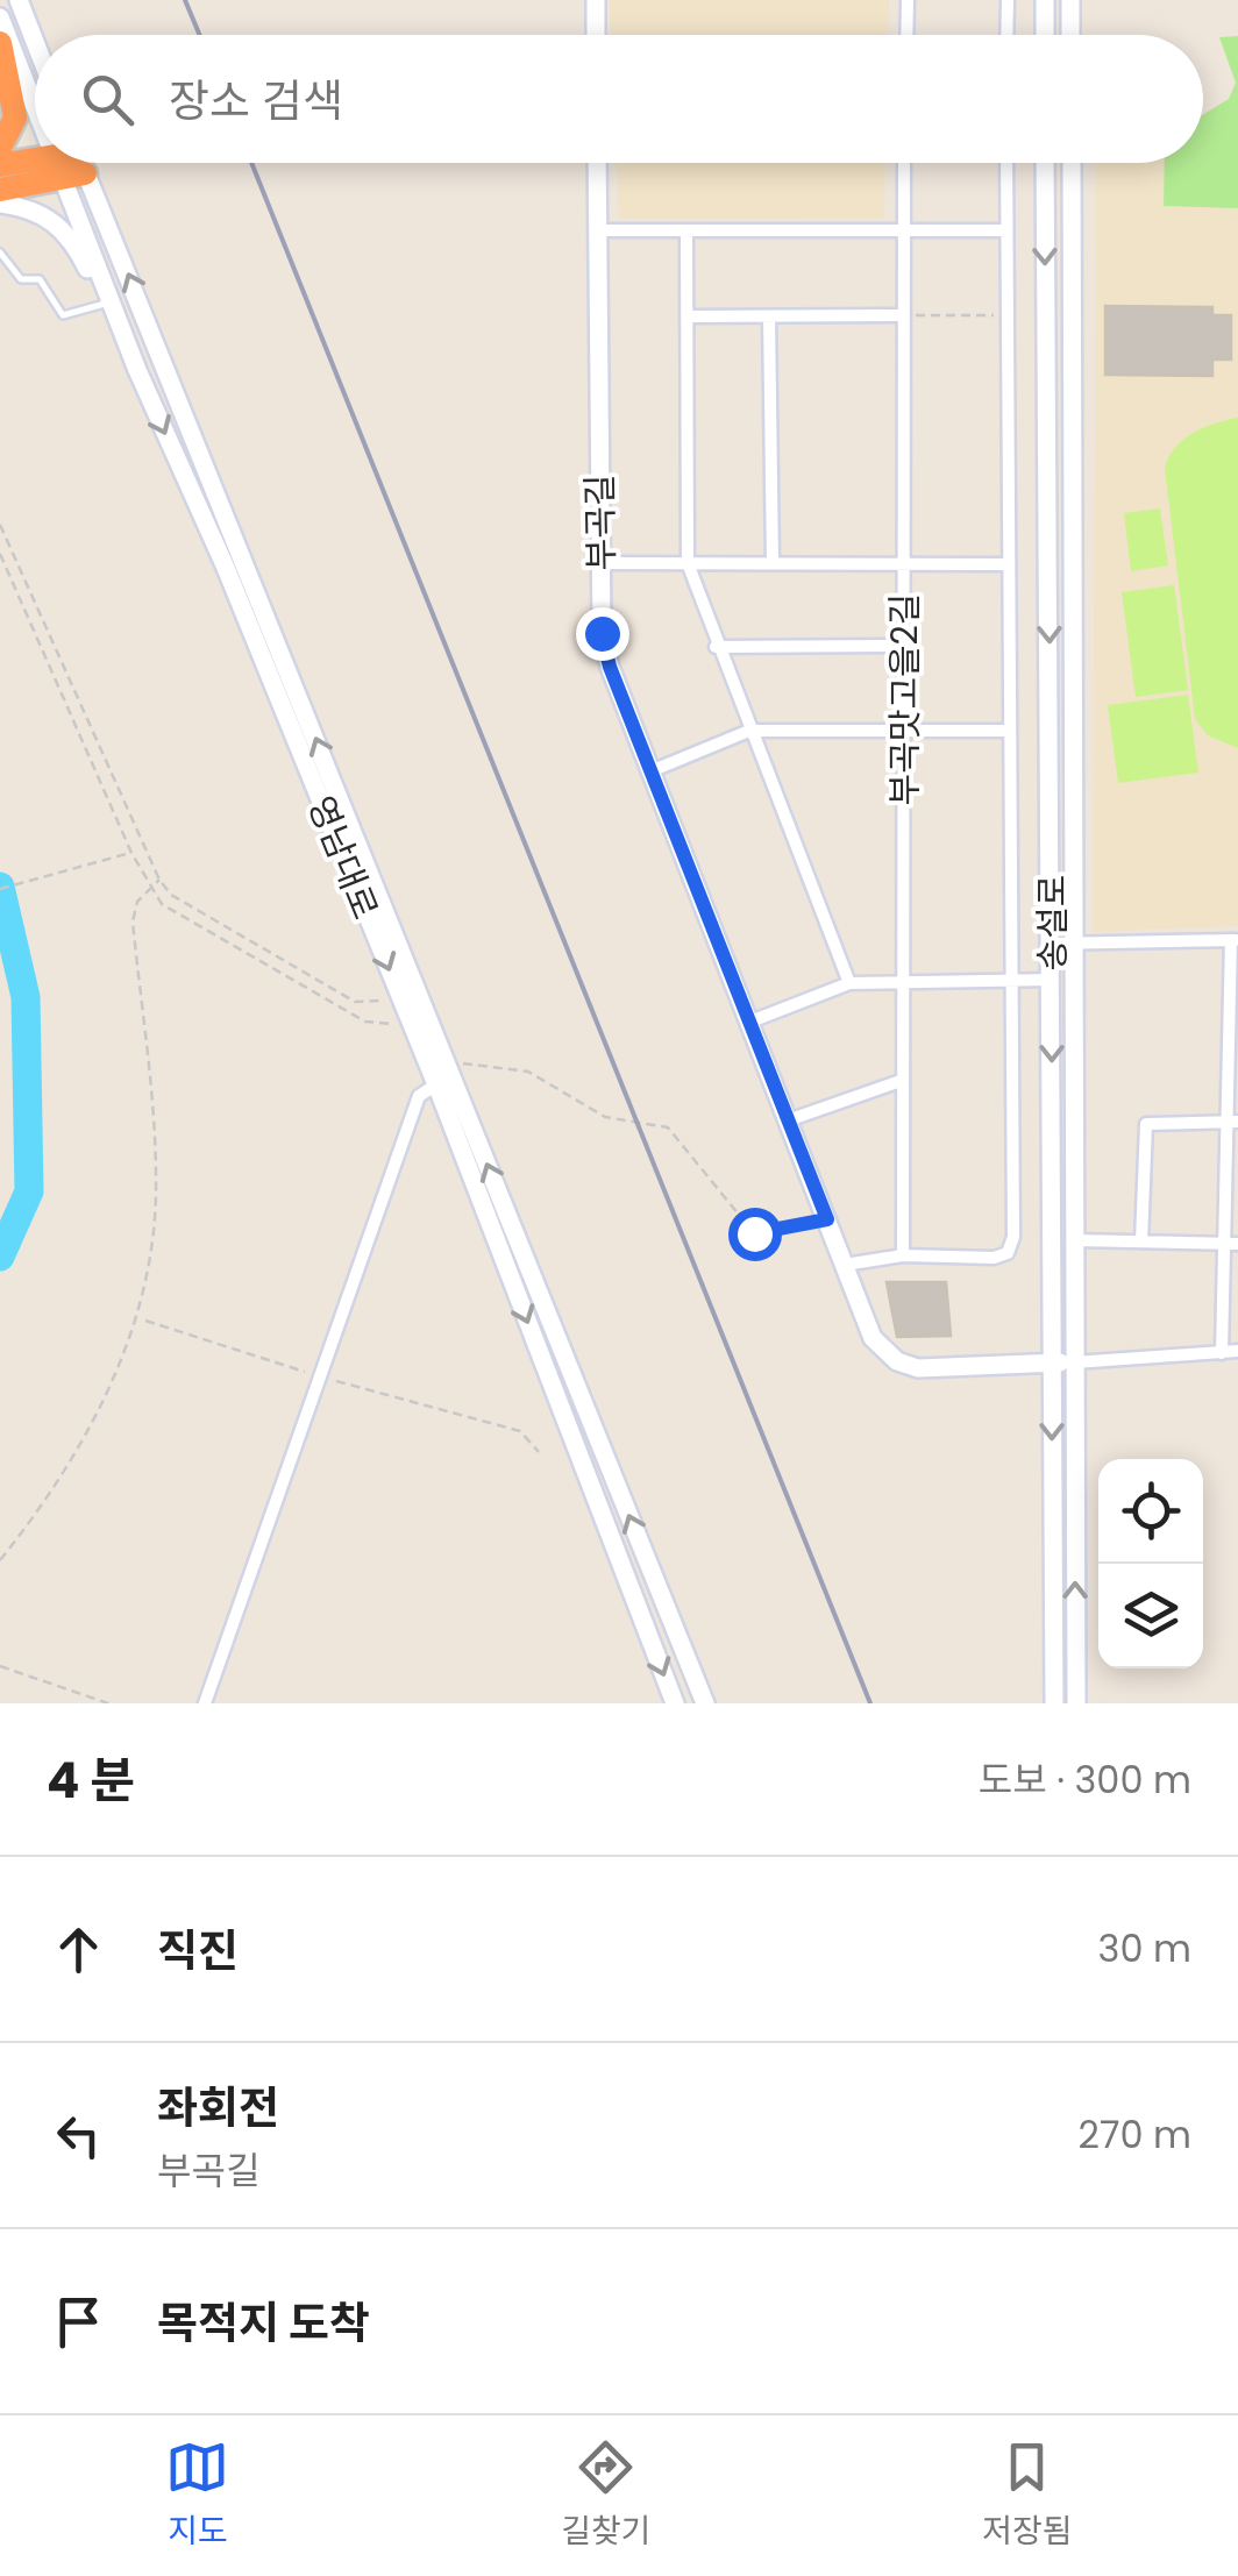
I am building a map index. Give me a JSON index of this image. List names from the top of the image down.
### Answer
{
  "streets": {
    "street": [
      "부곡길",
      "부곡맛고을2길",
      "영남대로",
      "송설로"
    ]
  },
  "crossings": [
    ["부곡길", "송설로"]
  ],
  "page": {
    "search": "장소 검색",
    "heading": ["4 분", "도보 · 300 m"],
    "list": [
      ["직진", "30 m"],
      ["좌회전", "부곡길", "270 m"],
      "목적지 도착"
    ],
    "nav": ["지도", "길찾기", "저장됨"]
  }
}
